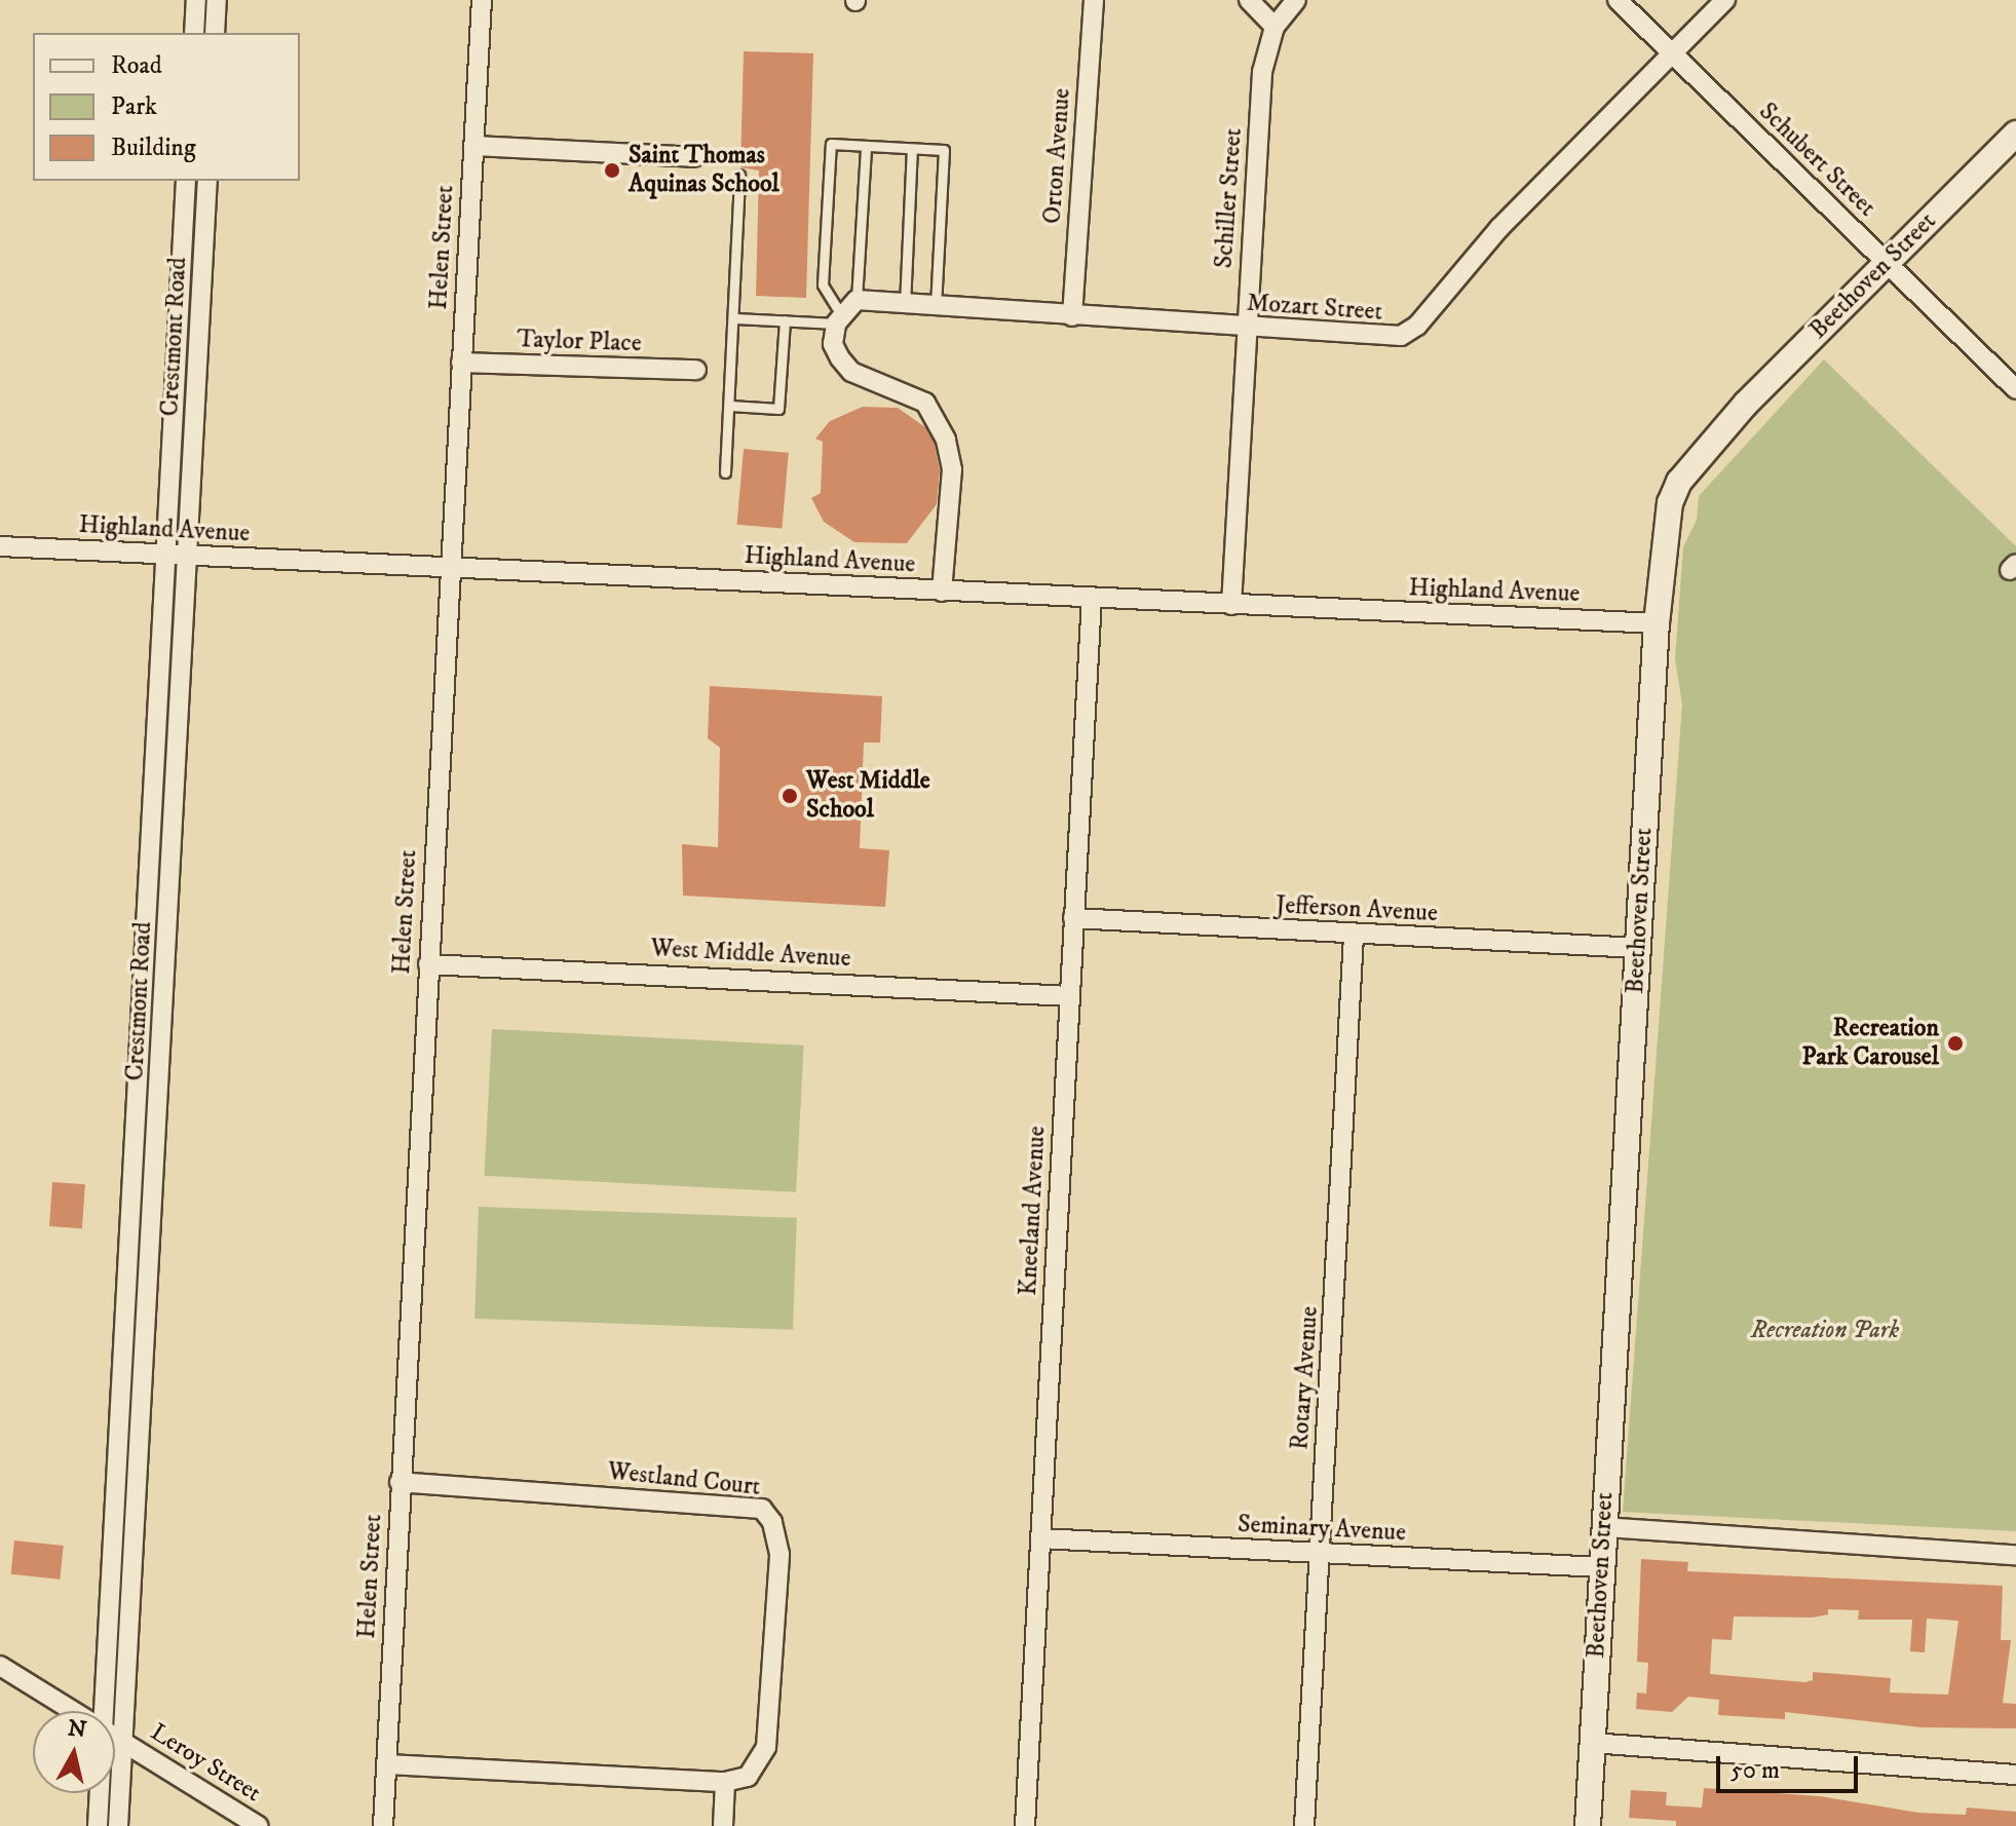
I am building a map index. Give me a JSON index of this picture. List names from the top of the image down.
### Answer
{
  "streets": {
    "street": [
      "Orton Avenue",
      "Schubert Street",
      "Schiller Street",
      "Helen Street",
      "Beethoven Street",
      "Mozart Street",
      "Crestmont Road",
      "Taylor Place",
      "Highland Avenue",
      "Jefferson Avenue",
      "West Middle Avenue",
      "Kneeland Avenue",
      "Rotary Avenue",
      "Westland Court",
      "Seminary Avenue",
      "Leroy Street"
    ]
  },
  "crossings": [
    ["Orton Avenue", "Mozart Street"],
    ["Schubert Street", "Beethoven Street"],
    ["Schubert Street", "Mozart Street"],
    ["Schiller Street", "Mozart Street"],
    ["Schiller Street", "Highland Avenue"],
    ["Helen Street", "Taylor Place"],
    ["Helen Street", "Highland Avenue"],
    ["Helen Street", "West Middle Avenue"],
    ["Helen Street", "Westland Court"],
    ["Beethoven Street", "Highland Avenue"],
    ["Beethoven Street", "Jefferson Avenue"],
    ["Beethoven Street", "Seminary Avenue"],
    ["Crestmont Road", "Highland Avenue"],
    ["Crestmont Road", "Leroy Street"],
    ["Highland Avenue", "Kneeland Avenue"],
    ["Jefferson Avenue", "Kneeland Avenue"],
    ["Jefferson Avenue", "Rotary Avenue"],
    ["West Middle Avenue", "Kneeland Avenue"],
    ["Kneeland Avenue", "Seminary Avenue"],
    ["Rotary Avenue", "Seminary Avenue"]
  ],
  "parks": ["Recreation Park"],
  "places": ["Saint Thomas Aquinas School", "West Middle School", "Recreation Park Carousel"],
  "legend": ["Road", "Park", "Building"],
  "scale_bar": "50 m",
  "north": "top"
}
